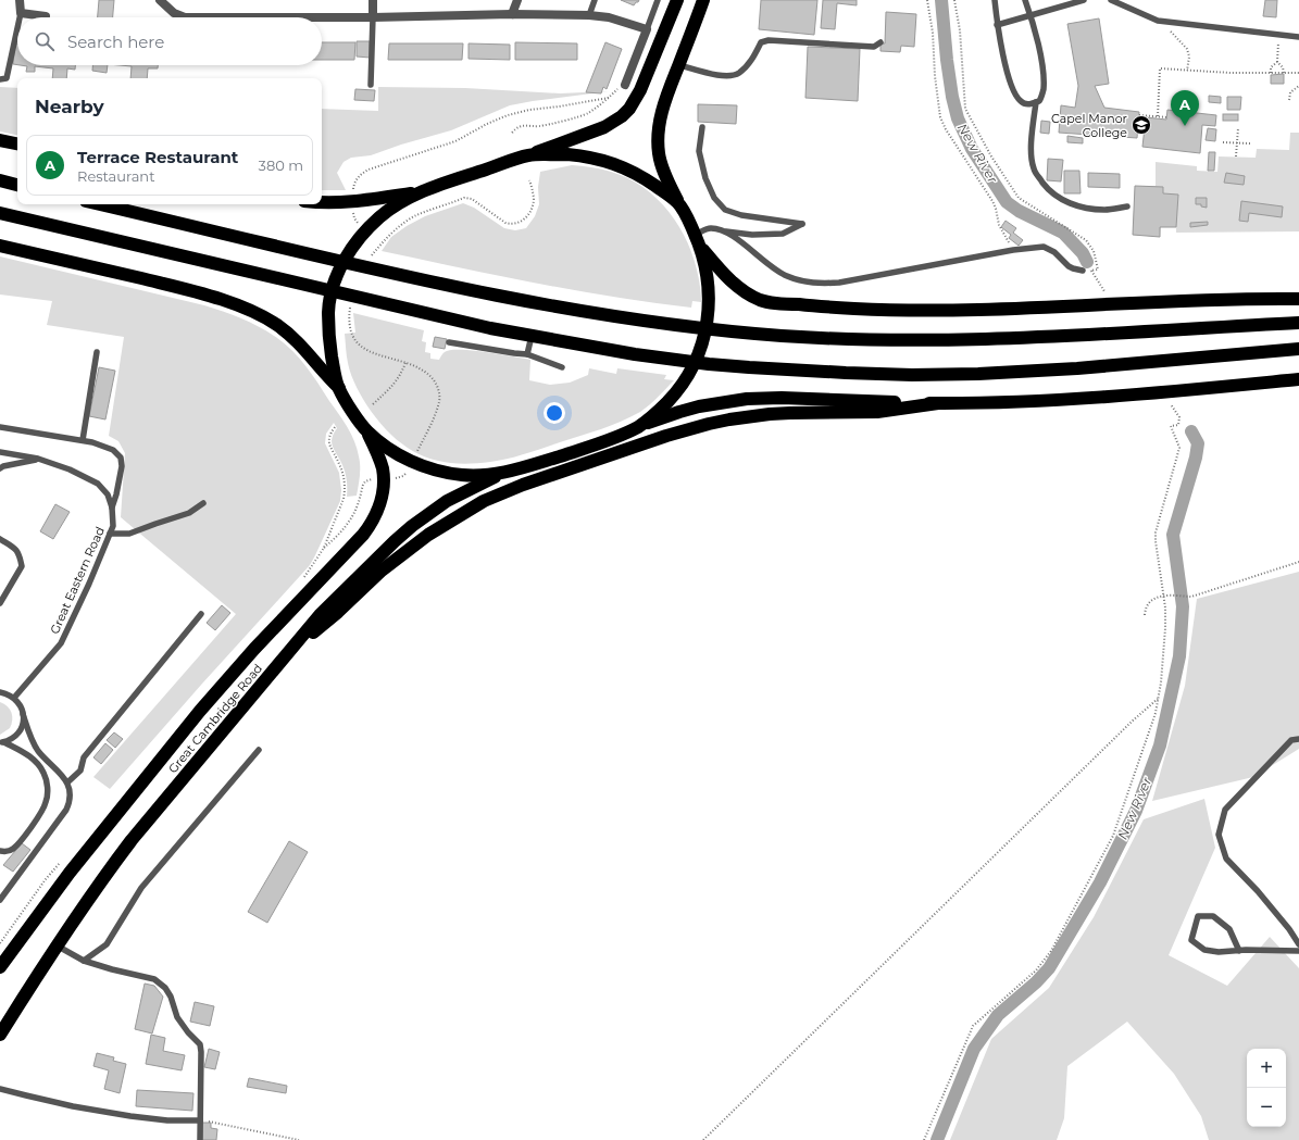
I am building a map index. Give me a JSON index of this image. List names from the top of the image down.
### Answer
{
  "streets": {
    "highway": ["Great Cambridge Road"],
    "lane": ["Great Eastern Road"]
  },
  "water": ["New River"],
  "places": {
    "school or university": ["Capel Manor College"]
  },
  "page": {
    "search": "Search here",
    "heading": "Nearby",
    "pins": "A",
    "list": [
      {
        "mark": "A",
        "name": "Terrace Restaurant",
        "note": "Restaurant",
        "value": "380 m"
      }
    ],
    "map_buttons": ["+", "−"]
  }
}
